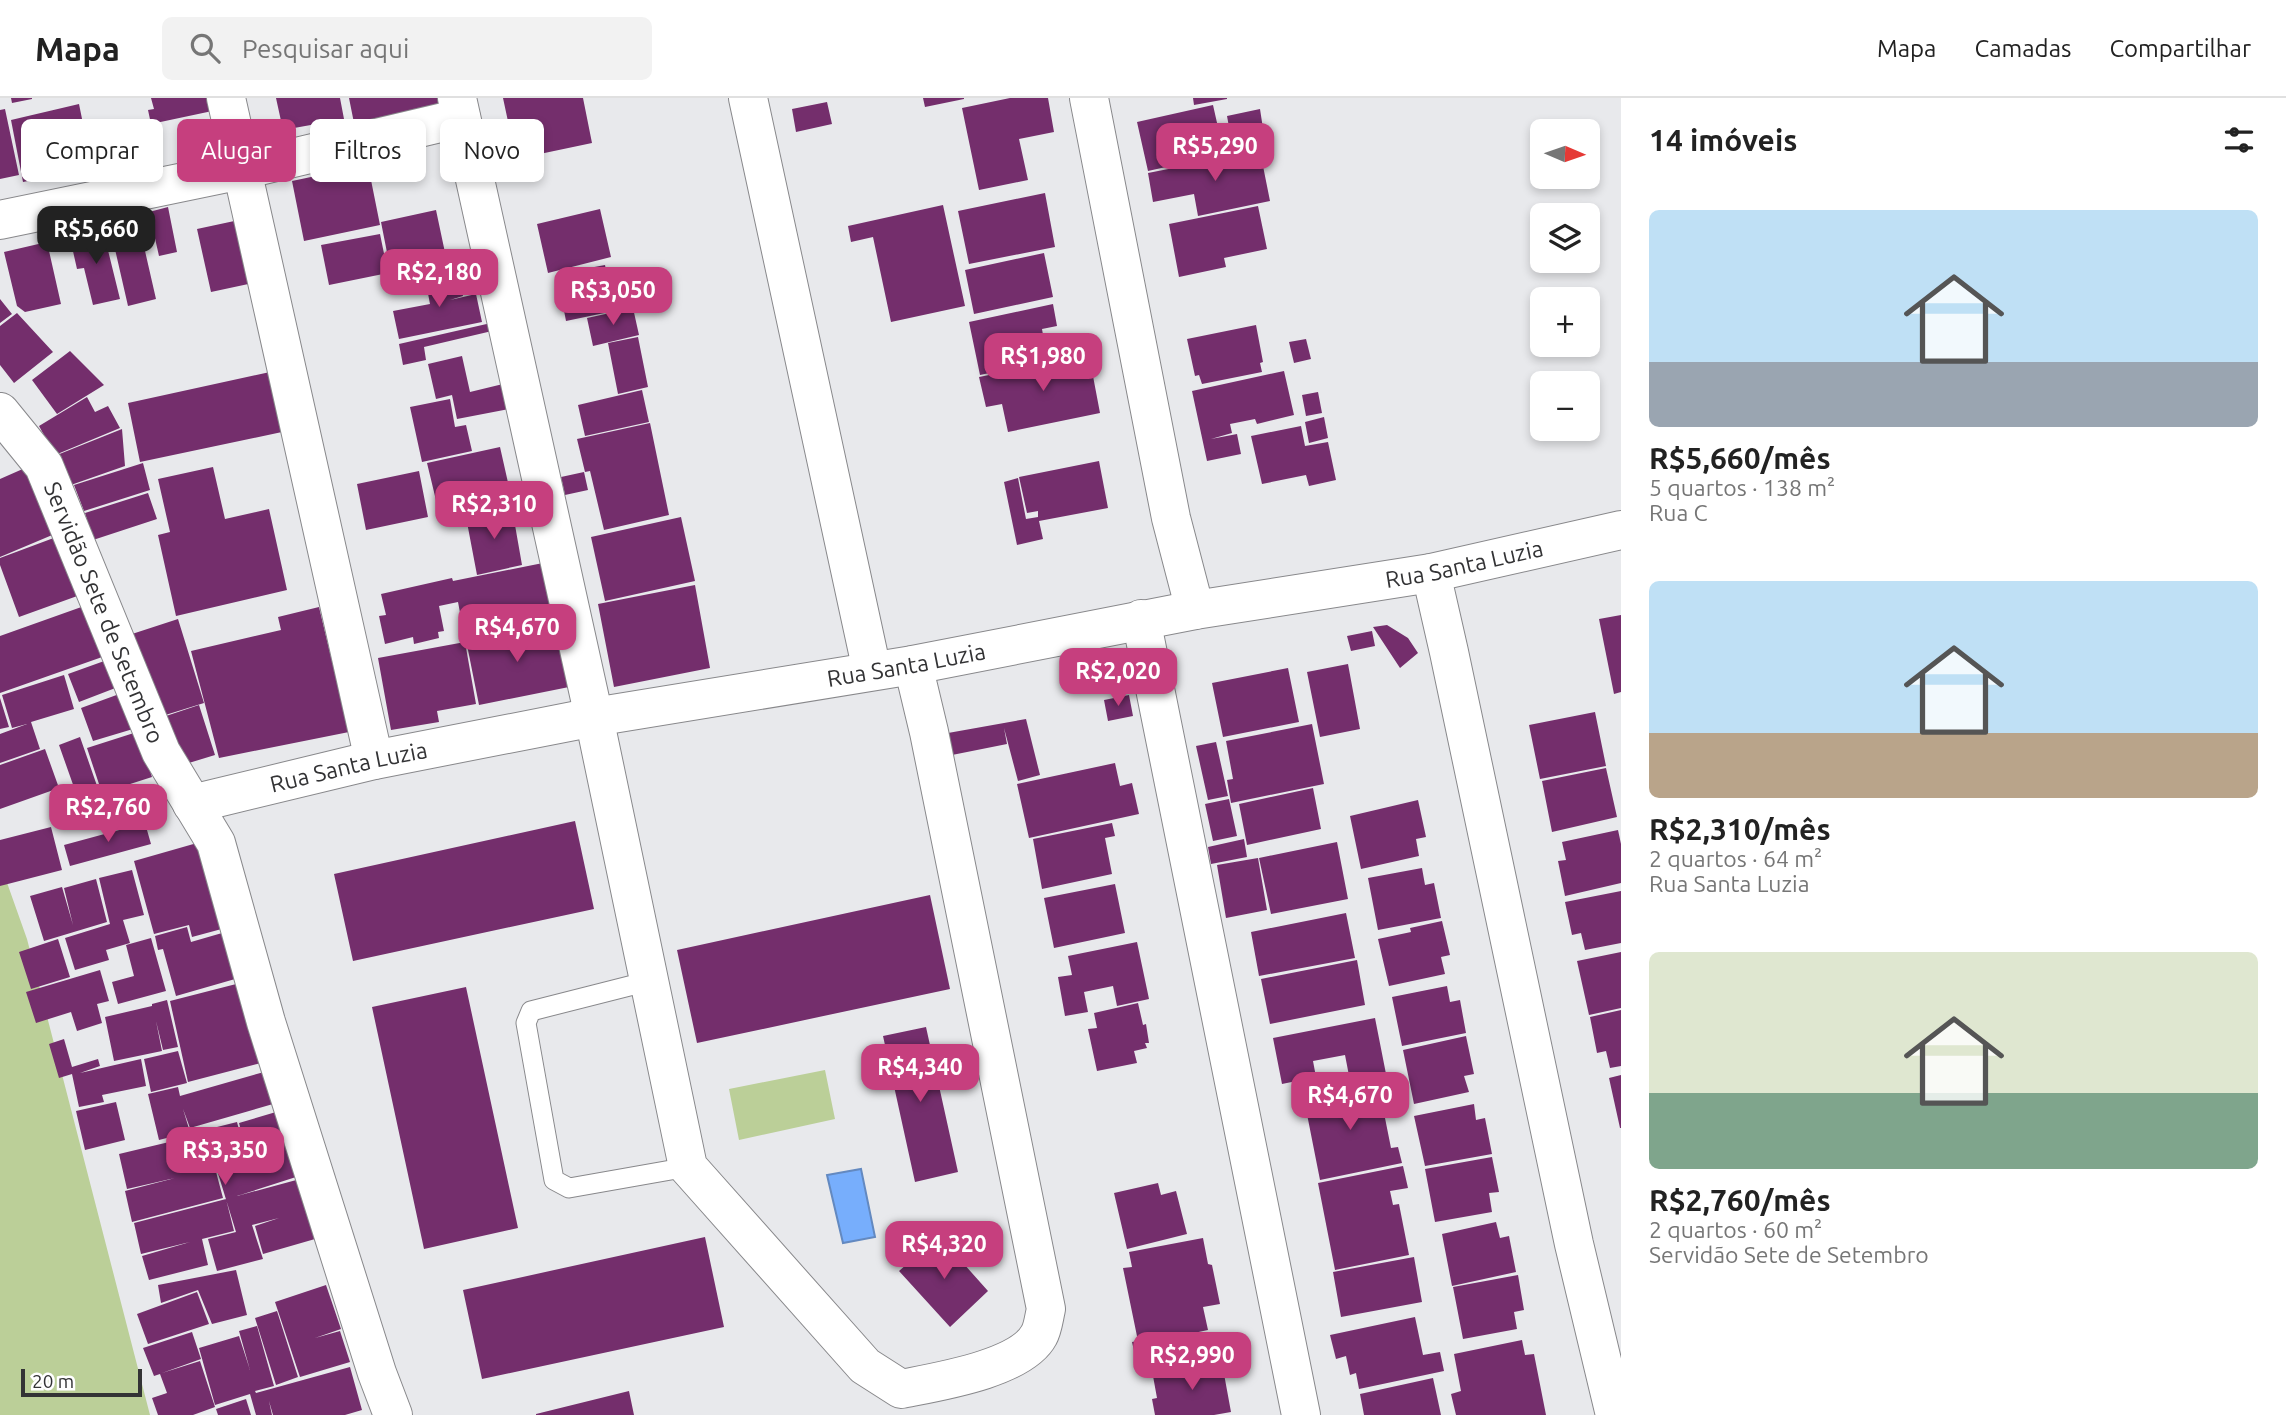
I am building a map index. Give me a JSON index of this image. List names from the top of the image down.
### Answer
{
  "streets": {
    "street": ["Rua Santa Luzia", "Servidão Sete de Setembro"]
  },
  "crossings": [
    ["Rua Santa Luzia", "Servidão Sete de Setembro"]
  ],
  "scale_bar": "20 m",
  "north": "right",
  "page": {
    "header": "Mapa",
    "search": "Pesquisar aqui",
    "nav": ["Mapa", "Camadas", "Compartilhar"],
    "heading": "14 imóveis",
    "map_buttons": ["+", "−"],
    "chip": [
      "Comprar",
      "Alugar",
      "Filtros",
      "Novo"
    ],
    "price": [
      "R$5,290",
      "R$5,660",
      "R$2,180",
      "R$3,050",
      "R$1,980",
      "R$2,310",
      "R$4,670",
      "R$2,020",
      "R$2,760",
      "R$4,340",
      "R$4,670",
      "R$3,350",
      "R$4,320",
      "R$2,990"
    ],
    "list": [
      {
        "name": "R$5,660/mês",
        "note": "5 quartos · 138 m² · Rua C"
      },
      {
        "name": "R$2,310/mês",
        "note": "2 quartos · 64 m² · Rua Santa Luzia"
      },
      {
        "name": "R$2,760/mês",
        "note": "2 quartos · 60 m² · Servidão Sete de Setembro"
      }
    ],
    "scale": "20 m"
  }
}
